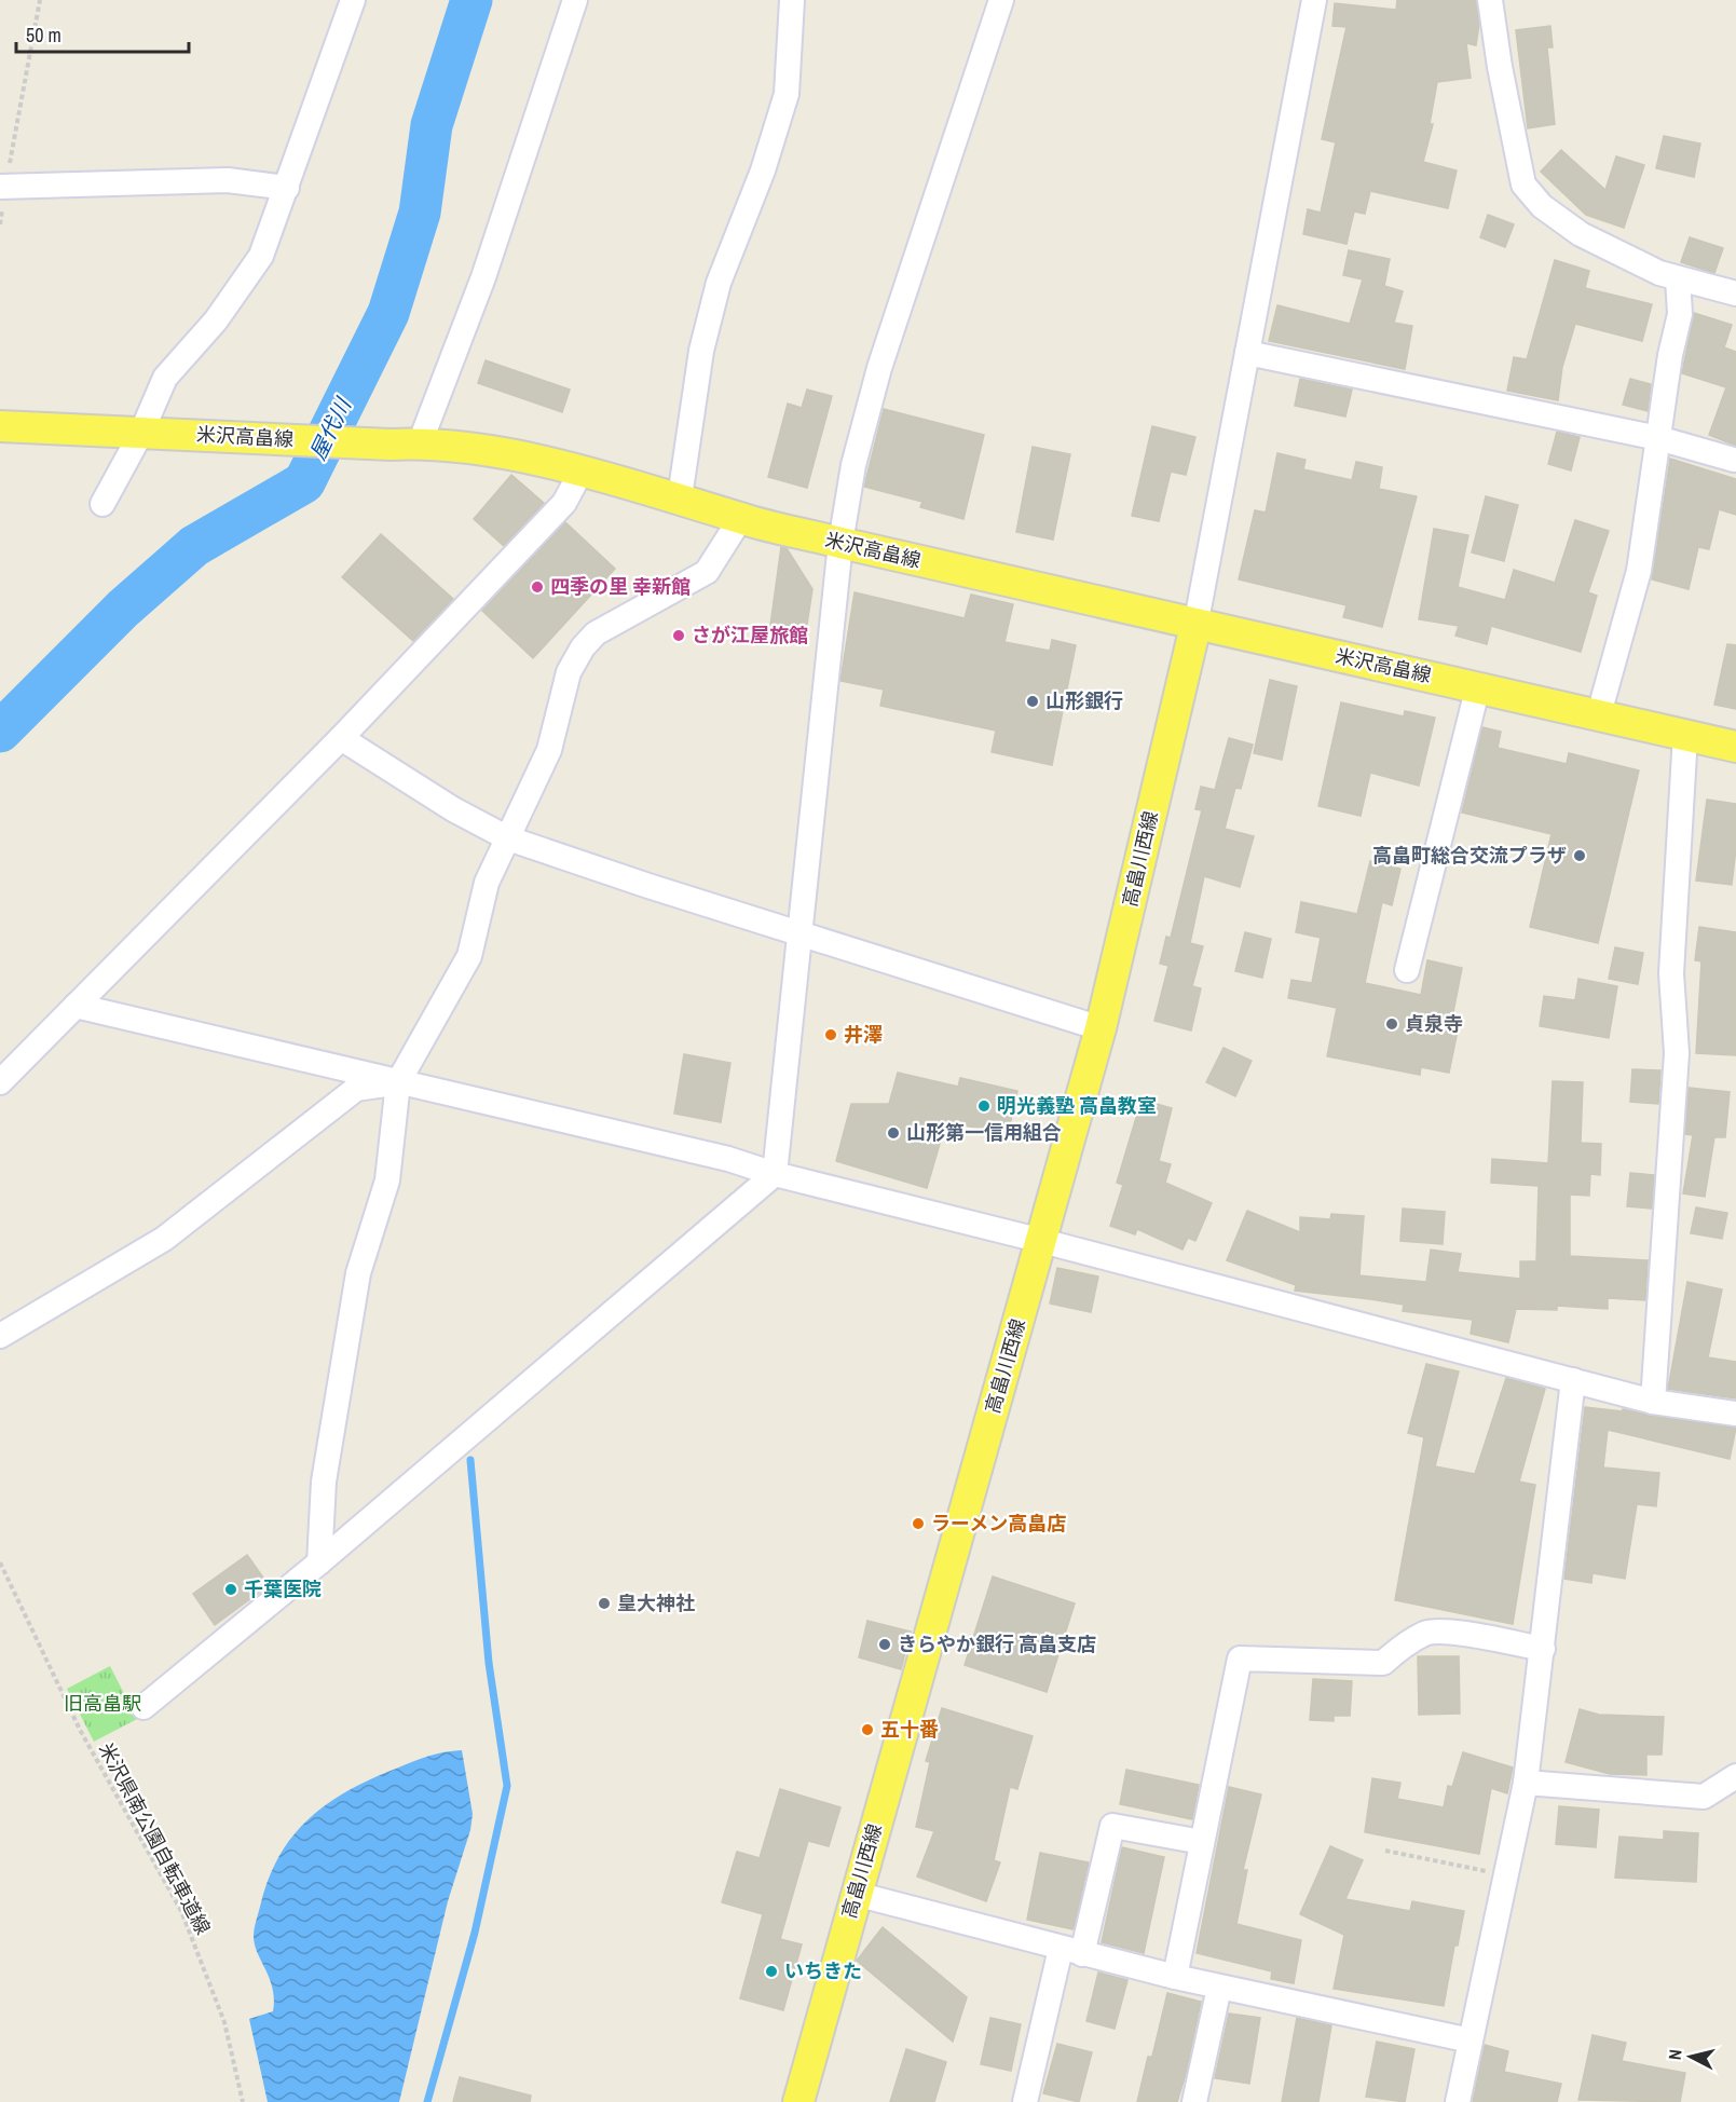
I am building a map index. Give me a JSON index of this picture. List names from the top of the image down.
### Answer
{
  "streets": {
    "main road": ["米沢高畠線", "高畠川西線"],
    "path": ["米沢県南公園自転車道線"]
  },
  "crossings": [
    ["米沢高畠線", "高畠川西線"]
  ],
  "water": ["屋代川"],
  "parks": ["旧高畠駅"],
  "places": [
    "四季の里 幸新館",
    "さが江屋旅館",
    "山形銀行",
    "高畠町総合交流プラザ",
    "貞泉寺",
    "井澤",
    "明光義塾 高畠教室",
    "山形第一信用組合",
    "ラーメン高畠店",
    "千葉医院",
    "皇大神社",
    "きらやか銀行 高畠支店",
    "五十番",
    "いちきた"
  ],
  "scale_bar": "50 m",
  "north": "left"
}
